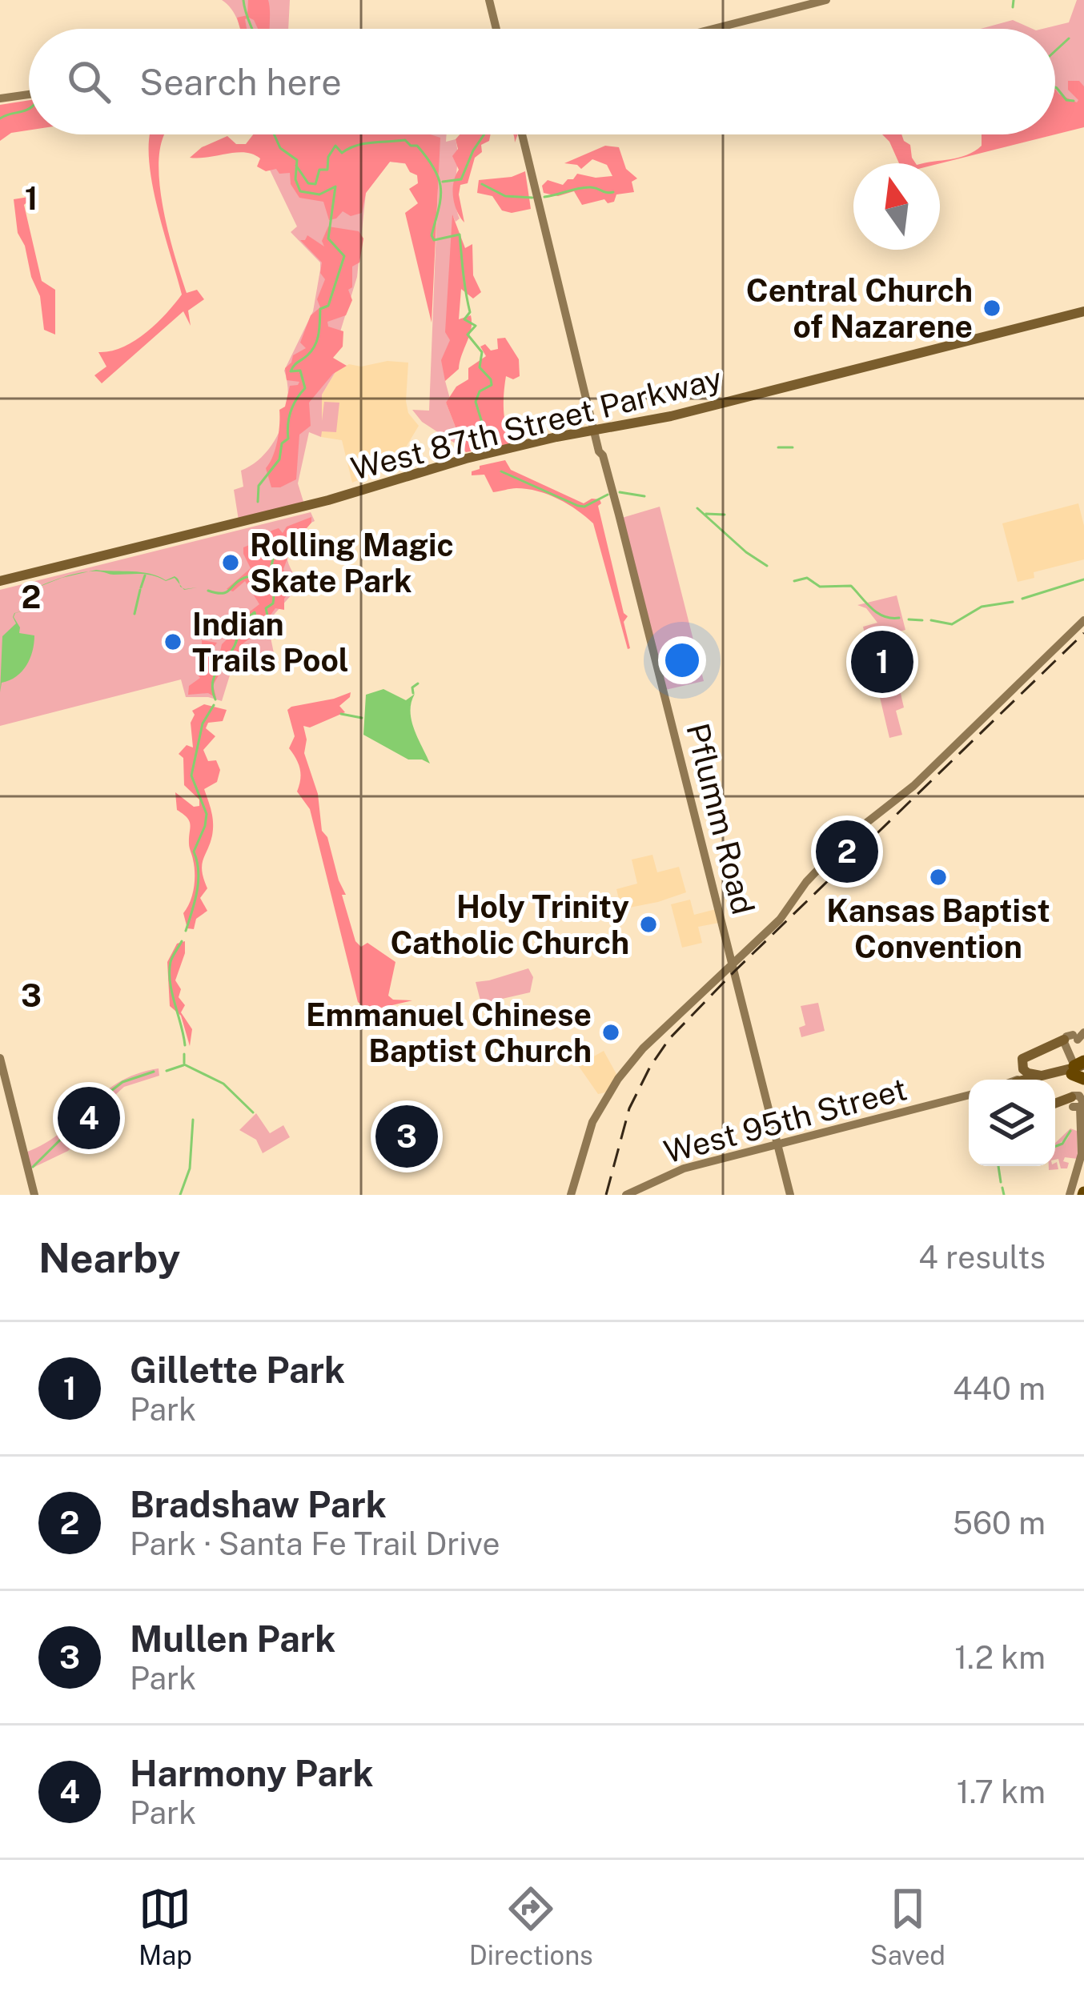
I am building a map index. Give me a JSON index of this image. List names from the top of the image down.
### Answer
{
  "streets": {
    "main road": ["West 87th Street Parkway", "Pflumm Road", "West 95th Street"]
  },
  "crossings": [
    ["West 87th Street Parkway", "Pflumm Road"],
    ["Pflumm Road", "West 95th Street"]
  ],
  "places": [
    "Central Church of Nazarene",
    "Rolling Magic Skate Park",
    "Indian Trails Pool",
    "Kansas Baptist Convention",
    "Holy Trinity Catholic Church",
    "Emmanuel Chinese Baptist Church"
  ],
  "north": "top",
  "page": {
    "search": "Search here",
    "pins": [
      "1",
      "2",
      "4",
      "3"
    ],
    "heading": ["Nearby", "4 results"],
    "list": [
      {
        "mark": "1",
        "name": "Gillette Park",
        "note": "Park",
        "value": "440 m"
      },
      {
        "mark": "2",
        "name": "Bradshaw Park",
        "note": "Park · Santa Fe Trail Drive",
        "value": "560 m"
      },
      {
        "mark": "3",
        "name": "Mullen Park",
        "note": "Park",
        "value": "1.2 km"
      },
      {
        "mark": "4",
        "name": "Harmony Park",
        "note": "Park",
        "value": "1.7 km"
      }
    ],
    "nav": ["Map", "Directions", "Saved"]
  },
  "grid": {
    "rows": ["1", "2", "3"]
  }
}
